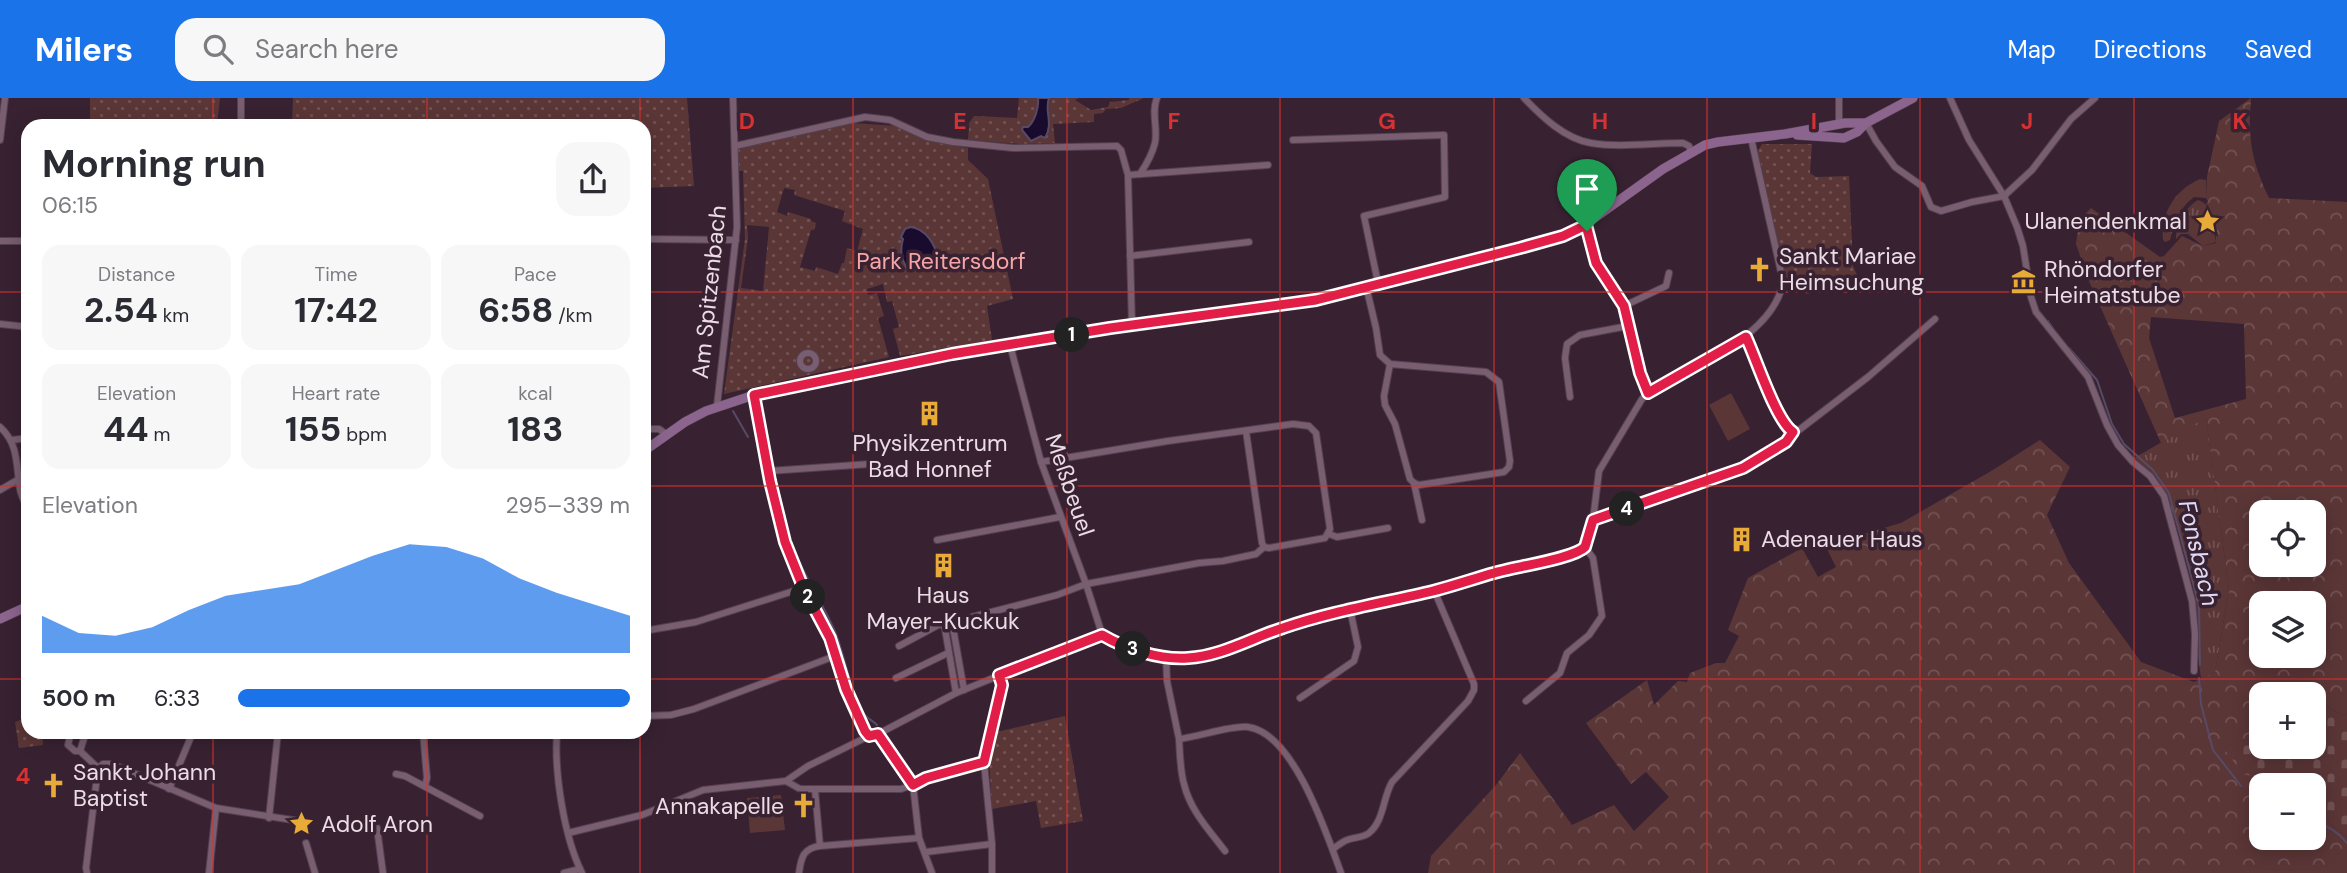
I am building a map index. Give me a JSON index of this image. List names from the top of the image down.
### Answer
{
  "streets": {
    "street": ["Am Spitzenbach", "Meßbeuel"]
  },
  "water": ["Fonsbach"],
  "parks": ["Park Reitersdorf"],
  "places": {
    "place": ["Ulanendenkmal", "Adolf Aron"],
    "church": ["Sankt Mariae Heimsuchung", "Sankt Johann Baptist", "Annakapelle"],
    "museum": ["Rhöndorfer Heimatstube"],
    "building": ["Physikzentrum Bad Honnef", "Adenauer Haus", "Haus Mayer-Kuckuk"]
  },
  "page": {
    "header": "Milers",
    "search": "Search here",
    "nav": ["Map", "Directions", "Saved"],
    "heading": ["Morning run", "06:15"],
    "stats": [
      ["Distance", "2.54 km"],
      ["Time", "17:42"],
      ["Pace", "6:58 /km"],
      ["Elevation", "44 m"],
      ["Heart rate", "155 bpm"],
      ["kcal", "183"]
    ],
    "pins": [
      "1",
      "4",
      "2",
      "3"
    ],
    "chart": ["Elevation", "295–339 m"],
    "map_buttons": ["+", "−"],
    "list": [
      {
        "name": "500 m",
        "note": "6:33"
      }
    ]
  },
  "grid": {
    "columns": [
      "D",
      "E",
      "F",
      "G",
      "H",
      "I",
      "J",
      "K"
    ],
    "rows": ["4"]
  }
}
